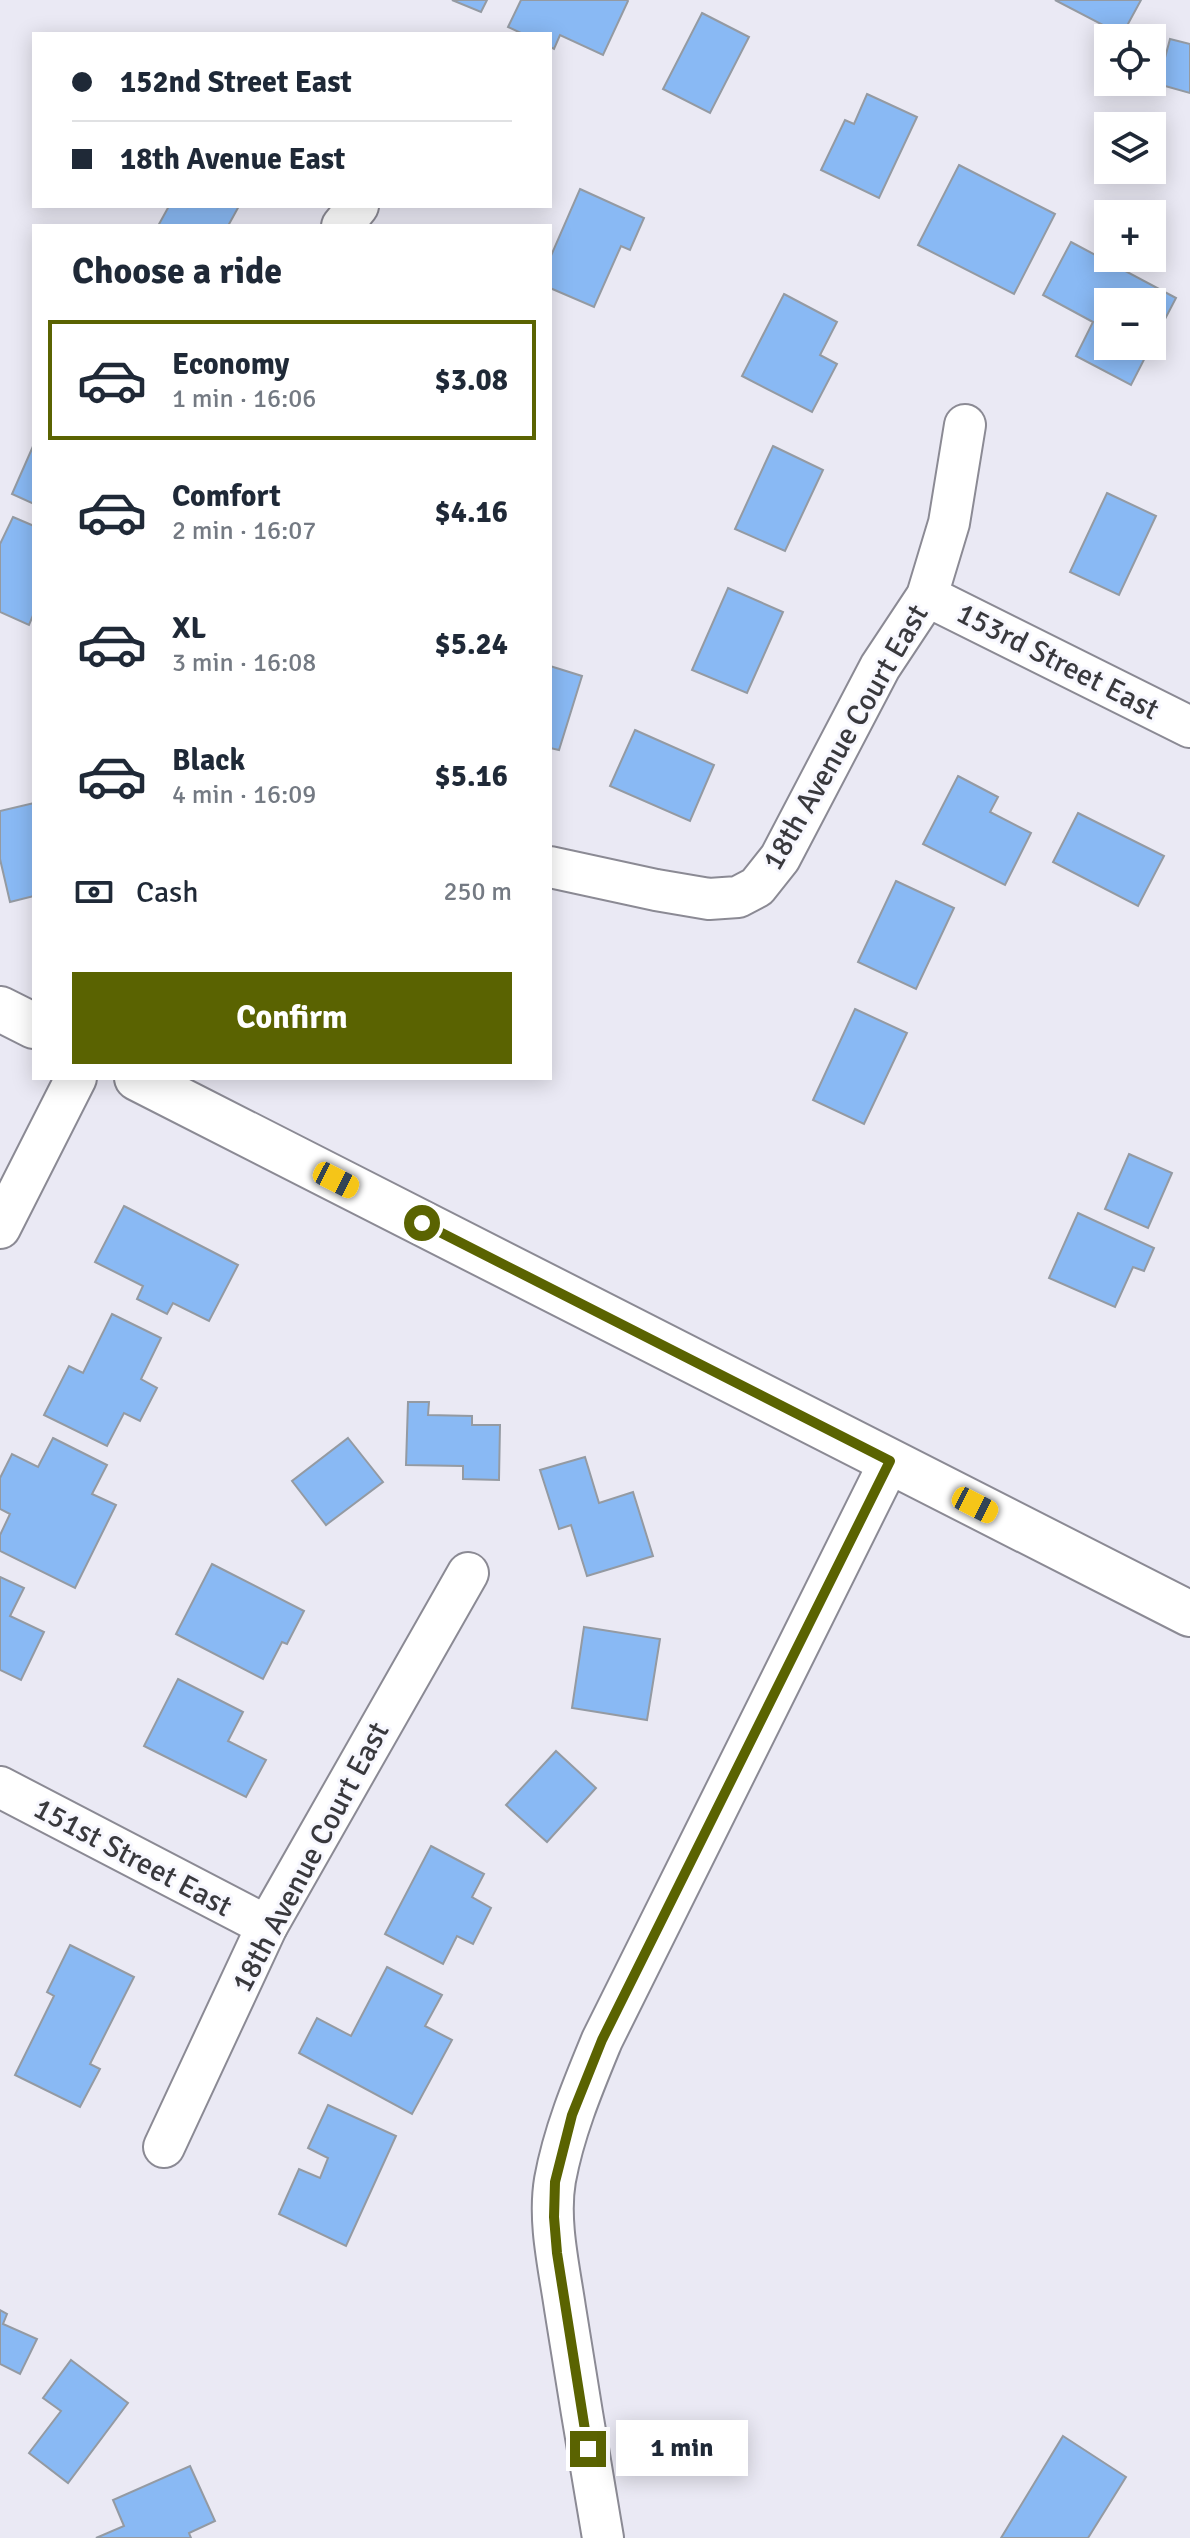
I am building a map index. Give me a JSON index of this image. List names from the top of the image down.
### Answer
{
  "streets": {
    "street": ["153rd Street East", "18th Avenue Court East", "151st Street East"]
  },
  "crossings": [
    ["153rd Street East", "18th Avenue Court East"],
    ["18th Avenue Court East", "151st Street East"]
  ],
  "page": {
    "map_buttons": ["+", "−"],
    "banner": ["152nd Street East", "18th Avenue East"],
    "heading": "Choose a ride",
    "list": [
      {
        "name": "Economy",
        "note": "1 min · 16:06",
        "value": "$3.08"
      },
      {
        "name": "Comfort",
        "note": "2 min · 16:07",
        "value": "$4.16"
      },
      {
        "name": "XL",
        "note": "3 min · 16:08",
        "value": "$5.24"
      },
      {
        "name": "Black",
        "note": "4 min · 16:09",
        "value": "$5.16"
      }
    ],
    "pay": ["Cash", "250 m"],
    "buttons": "Confirm",
    "bubble": "1 min"
  }
}
